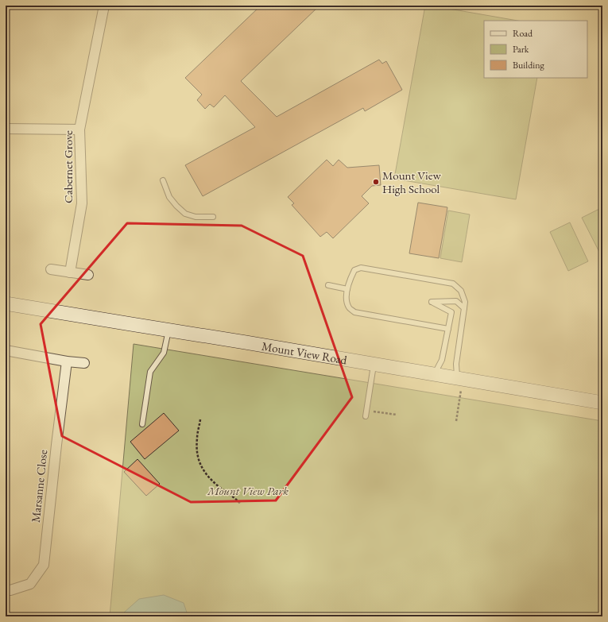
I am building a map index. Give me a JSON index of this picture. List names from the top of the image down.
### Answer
{
  "streets": {
    "main road": ["Mount View Road"],
    "street": ["Cabernet Grove", "Marsanne Close"]
  },
  "parks": ["Mount View Park"],
  "places": ["Mount View High School"],
  "legend": ["Road", "Park", "Building"]
}
